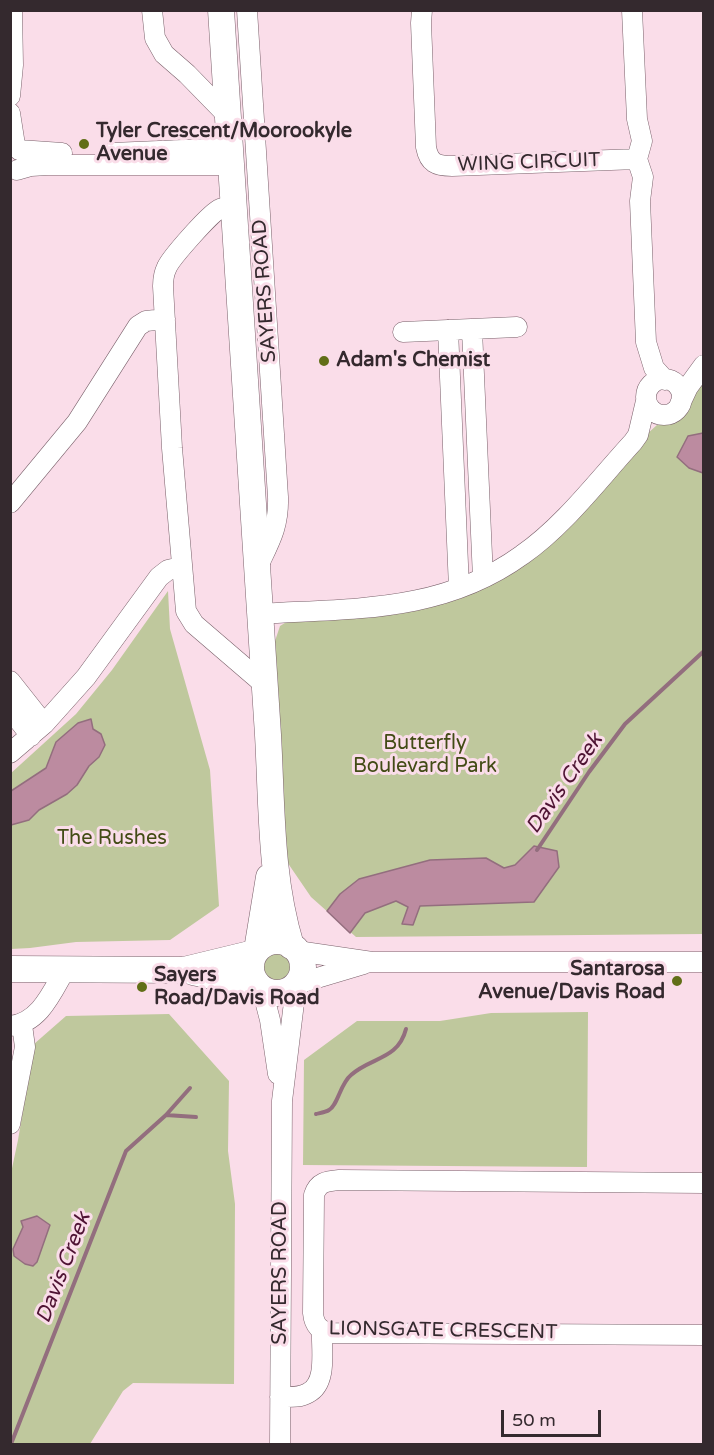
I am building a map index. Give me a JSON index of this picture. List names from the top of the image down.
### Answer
{
  "streets": {
    "main road": ["SAYERS ROAD"],
    "street": ["WING CIRCUIT", "LIONSGATE CRESCENT"]
  },
  "water": ["Davis Creek"],
  "parks": ["Butterfly Boulevard Park", "The Rushes"],
  "places": [
    "Tyler Crescent/Moorookyle Avenue",
    "Adam's Chemist",
    "Santarosa Avenue/Davis Road",
    "Sayers Road/Davis Road"
  ],
  "scale_bar": "50 m"
}
